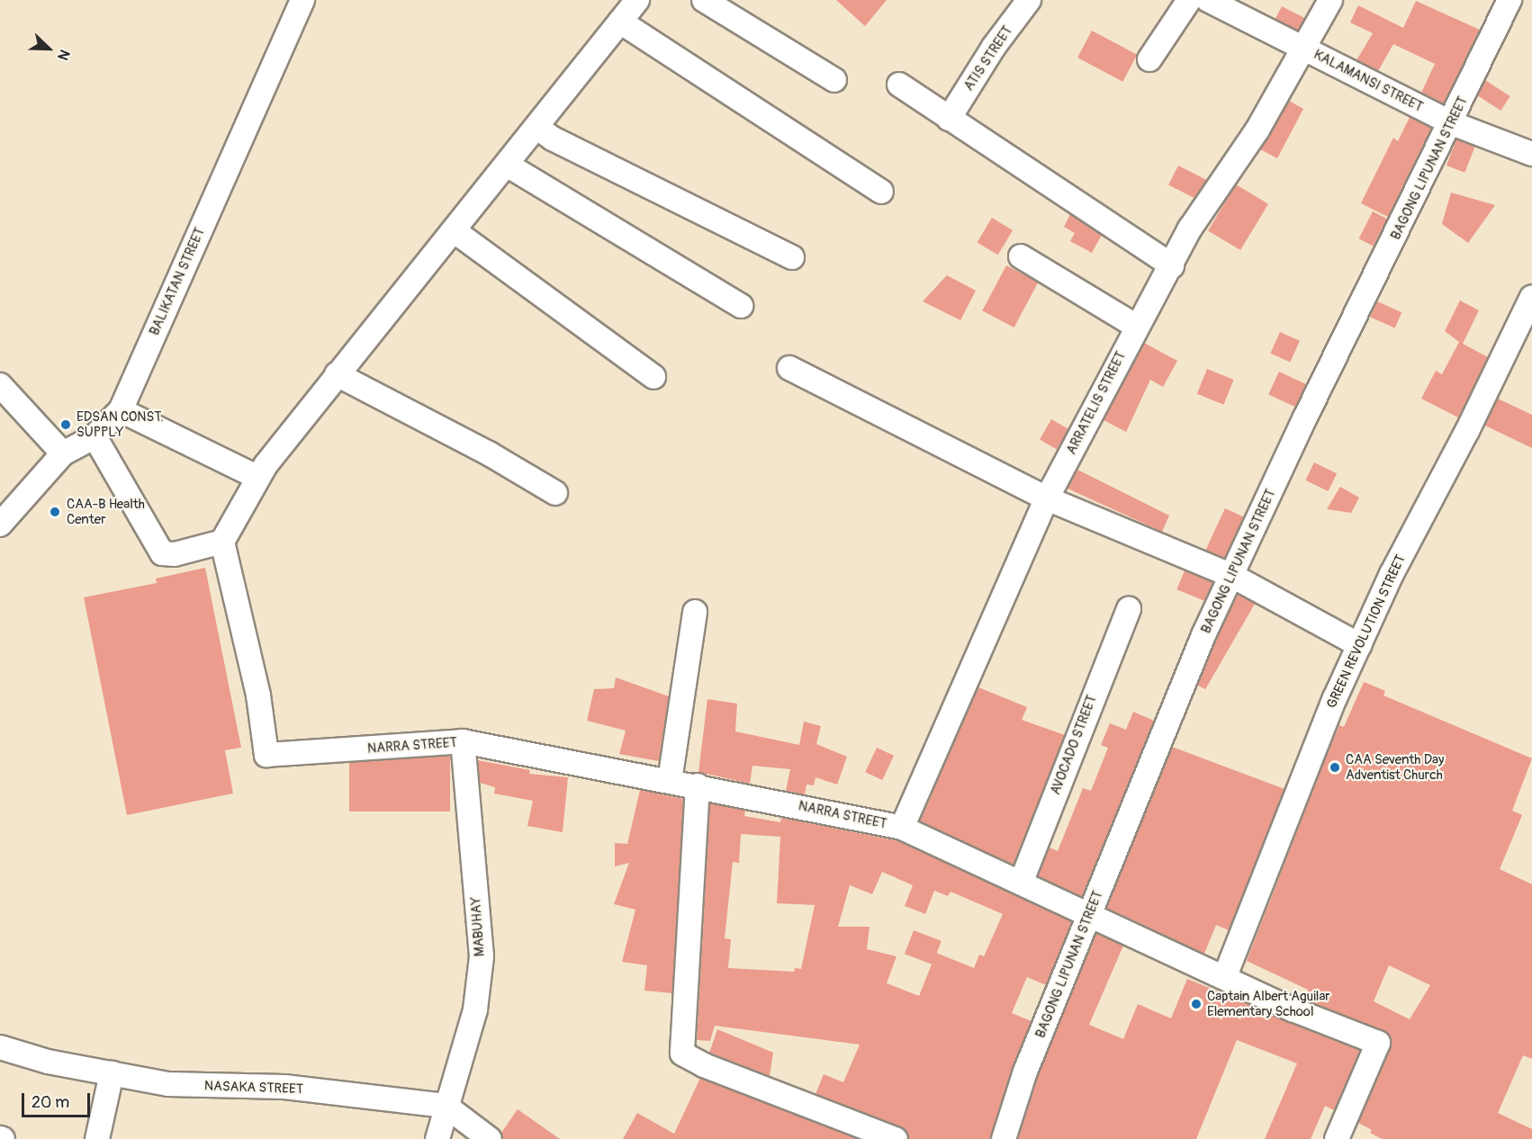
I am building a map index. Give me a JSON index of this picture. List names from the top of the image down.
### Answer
{
  "streets": {
    "street": [
      "ATIS STREET",
      "KALAMANSI STREET",
      "BAGONG LIPUNAN STREET",
      "BALIKATAN STREET",
      "ARRATELIS STREET",
      "GREEN REVOLUTION STREET",
      "AVOCADO STREET",
      "NARRA STREET",
      "MABUHAY",
      "NASAKA STREET"
    ]
  },
  "crossings": [
    ["KALAMANSI STREET", "BAGONG LIPUNAN STREET"],
    ["KALAMANSI STREET", "ARRATELIS STREET"],
    ["BAGONG LIPUNAN STREET", "NARRA STREET"],
    ["ARRATELIS STREET", "NARRA STREET"],
    ["GREEN REVOLUTION STREET", "NARRA STREET"],
    ["AVOCADO STREET", "NARRA STREET"],
    ["NARRA STREET", "MABUHAY"],
    ["MABUHAY", "NASAKA STREET"]
  ],
  "places": [
    "EDSAN CONST. SUPPLY",
    "CAA-B Health Center",
    "CAA Seventh Day Adventist Church",
    "Captain Albert Aguilar Elementary School"
  ],
  "scale_bar": "20 m",
  "north": "bottom right"
}
